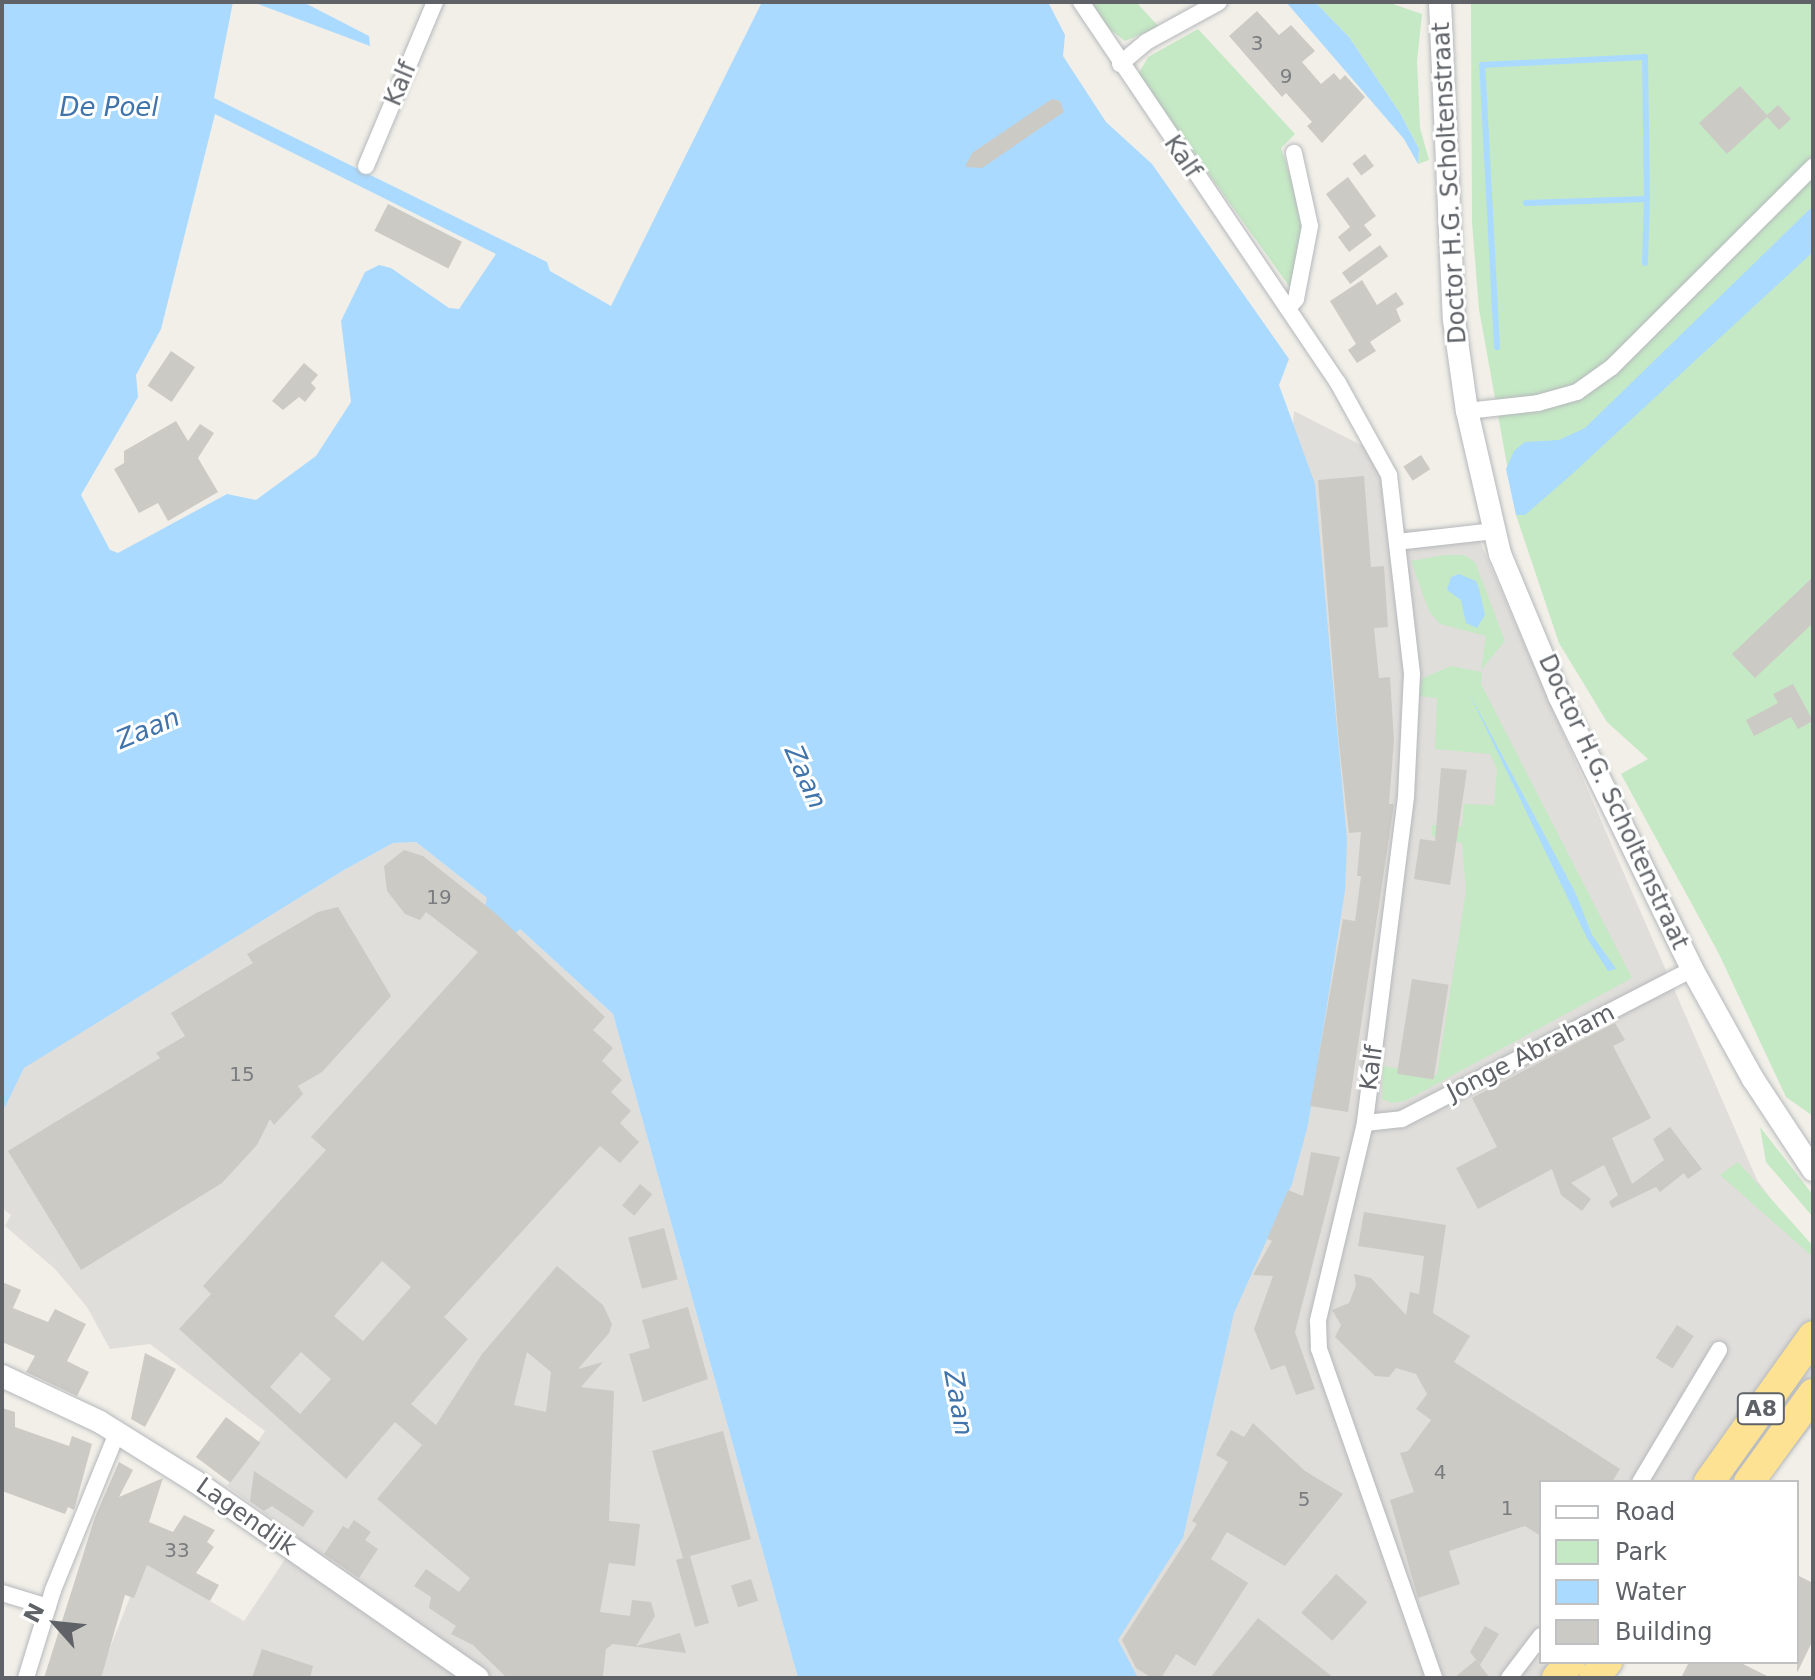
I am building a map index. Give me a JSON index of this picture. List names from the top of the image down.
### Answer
{
  "streets": {
    "highway": ["A8"],
    "main road": ["Doctor H.G. Scholtenstraat", "Lagendijk"],
    "street": ["Kalf", "Jonge Abraham"]
  },
  "crossings": [
    ["Kalf", "Jonge Abraham"],
    ["Doctor H.G. Scholtenstraat", "Jonge Abraham"]
  ],
  "water": ["De Poel", "Zaan"],
  "house_numbers": [
    "3",
    "9",
    "19",
    "15",
    "4",
    "5",
    "1",
    "33"
  ],
  "legend": [
    "Road",
    "Park",
    "Water",
    "Building"
  ],
  "north": "top left"
}
